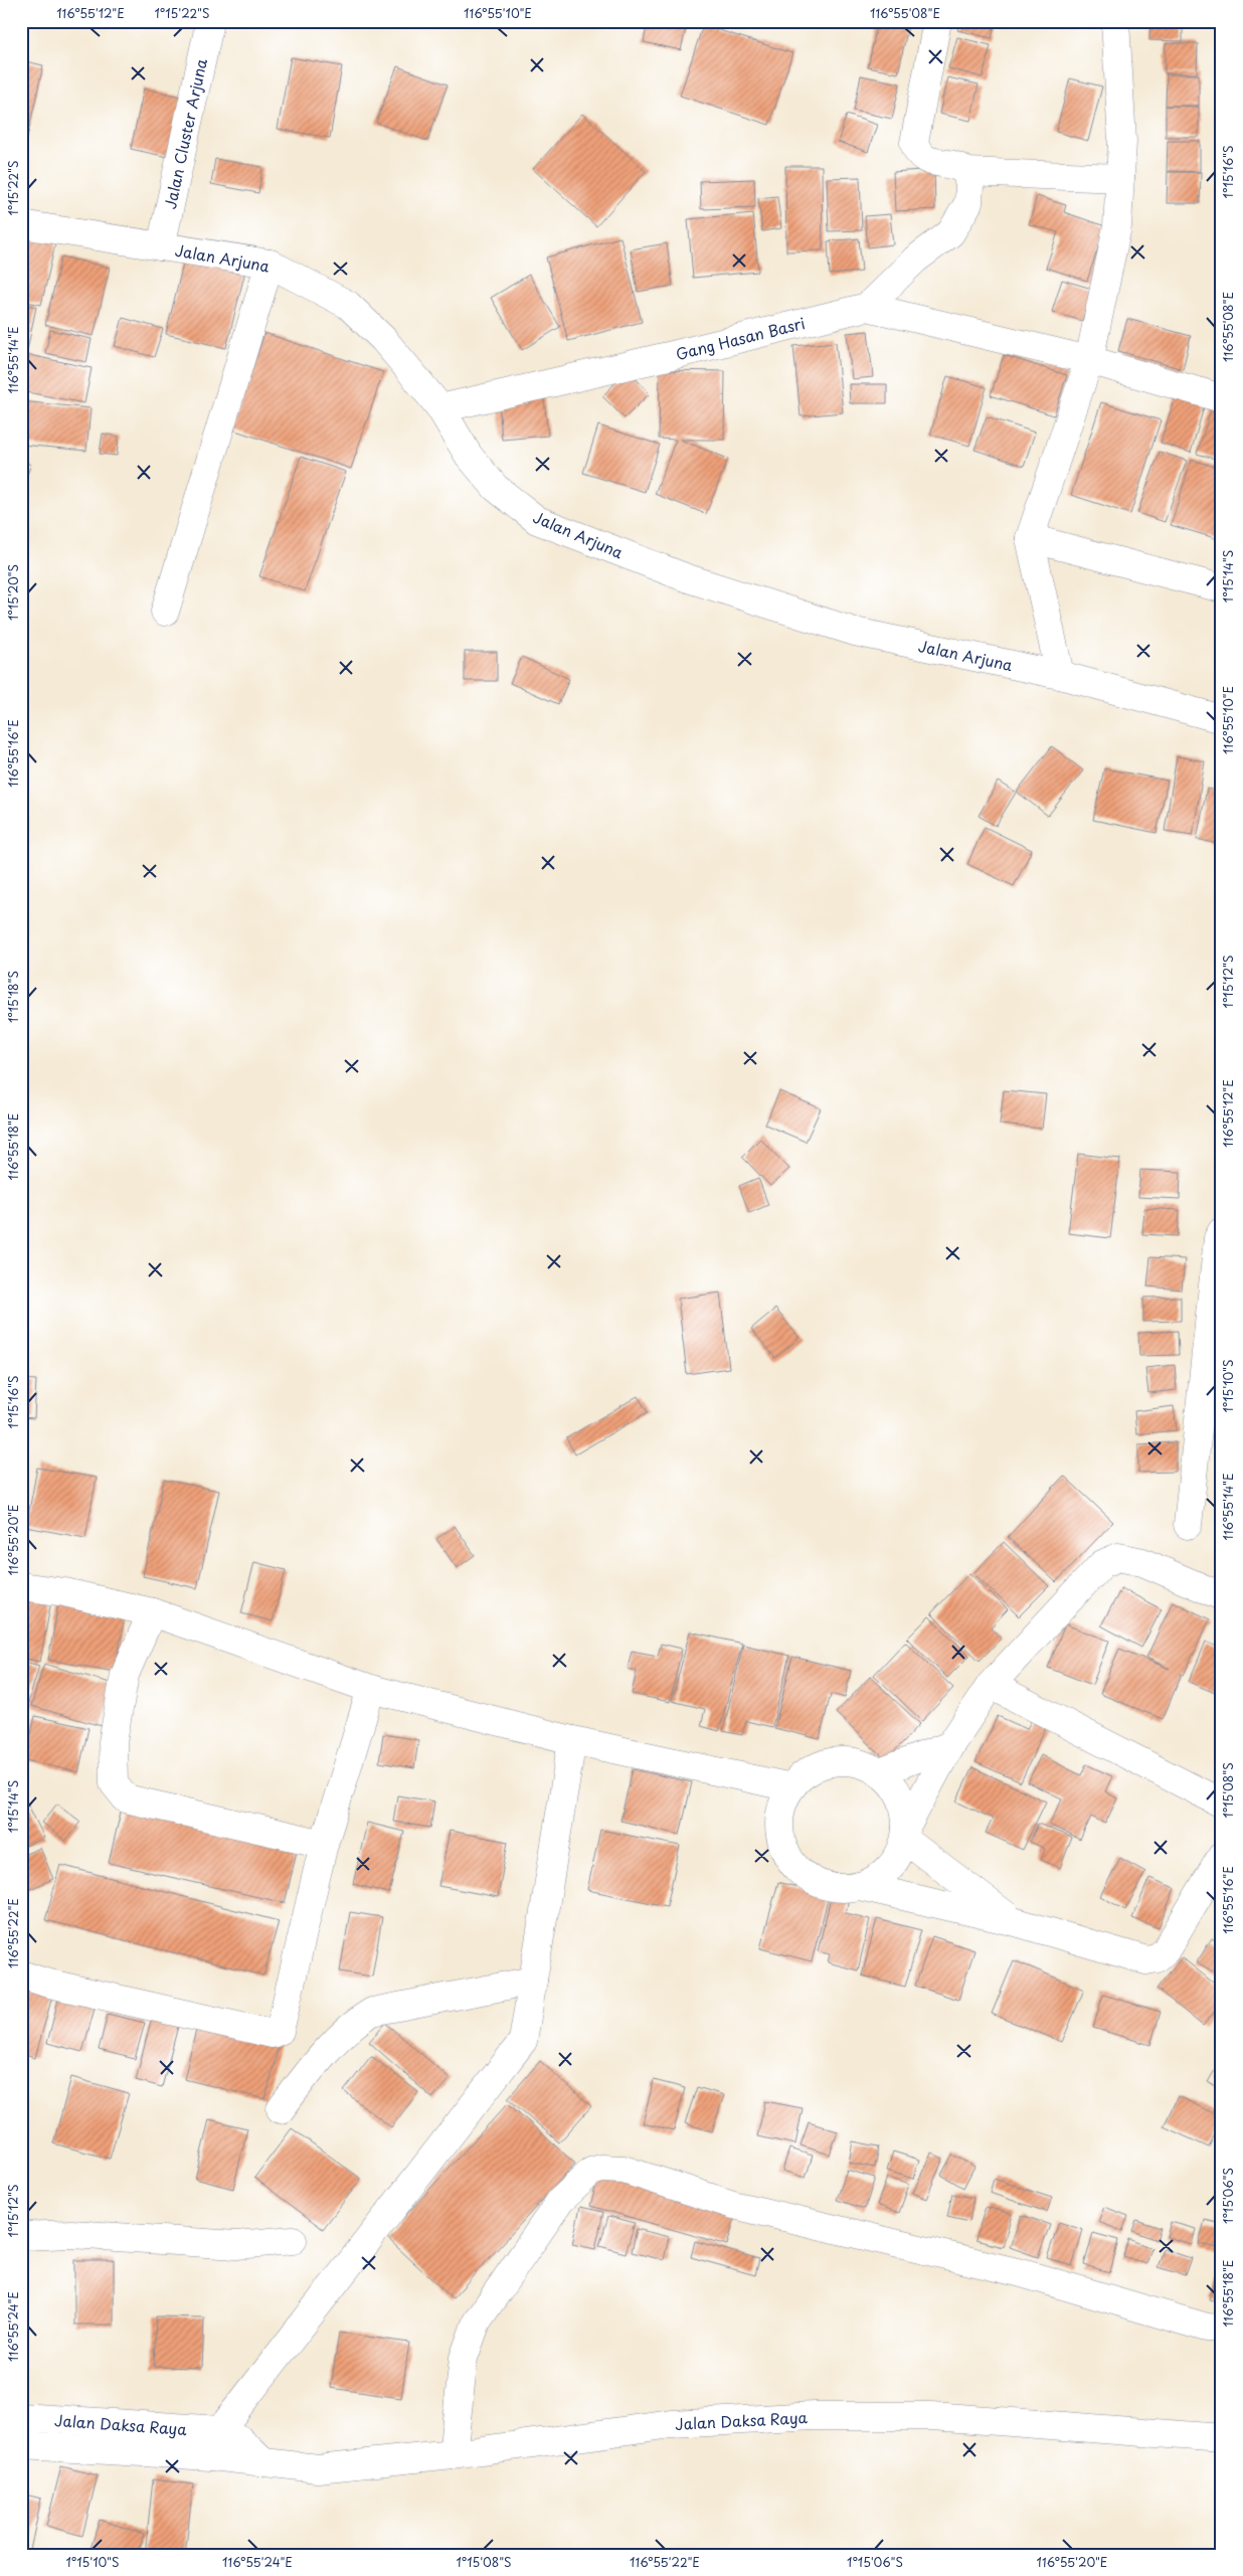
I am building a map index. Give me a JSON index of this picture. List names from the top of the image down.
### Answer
{
  "streets": {
    "street": [
      "Jalan Cluster Arjuna",
      "Jalan Arjuna",
      "Gang Hasan Basri",
      "Jalan Daksa Raya"
    ]
  },
  "crossings": [
    ["Jalan Cluster Arjuna", "Jalan Arjuna"],
    ["Jalan Arjuna", "Gang Hasan Basri"]
  ],
  "coordinates": [
    "116°55'12\"E",
    "1°15'22\"S",
    "116°55'10\"E",
    "116°55'08\"E",
    "1°15'16\"S",
    "116°55'14\"E",
    "1°15'14\"S",
    "1°15'20\"S",
    "116°55'16\"E",
    "1°15'12\"S",
    "1°15'18\"S",
    "116°55'18\"E",
    "1°15'10\"S",
    "116°55'20\"E",
    "1°15'08\"S",
    "116°55'22\"E",
    "1°15'06\"S",
    "116°55'24\"E"
  ]
}
